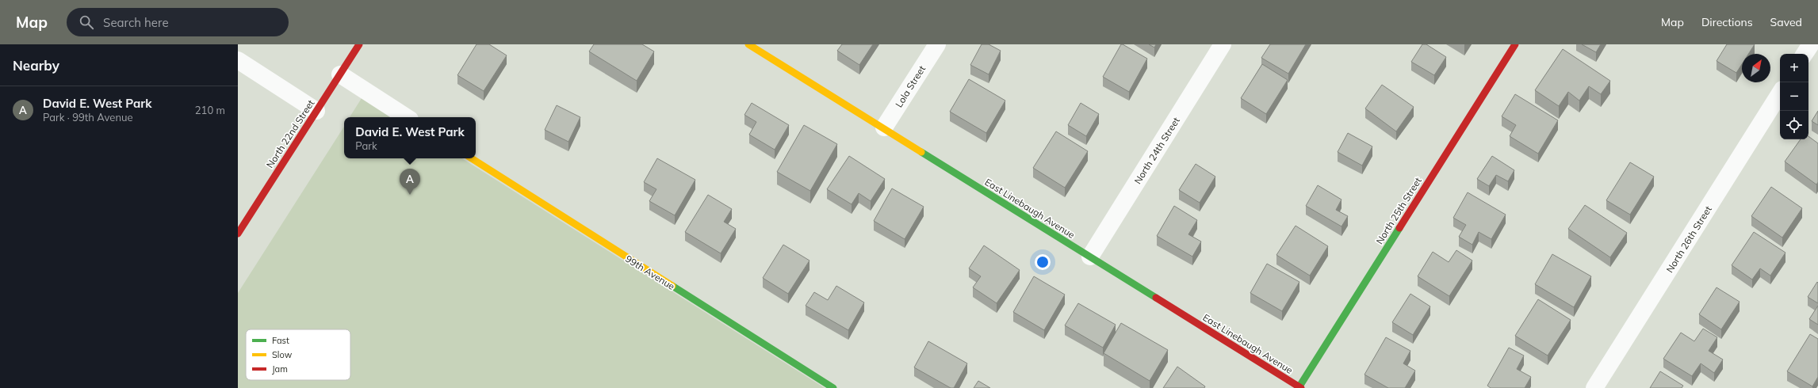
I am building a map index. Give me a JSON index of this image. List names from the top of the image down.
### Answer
{
  "streets": {
    "street": [
      "Lola Street",
      "North 22nd Street",
      "North 24th Street",
      "East Linebaugh Avenue",
      "North 25th Street",
      "North 26th Street",
      "99th Avenue"
    ]
  },
  "crossings": [
    ["Lola Street", "East Linebaugh Avenue"],
    ["North 24th Street", "East Linebaugh Avenue"],
    ["East Linebaugh Avenue", "North 25th Street"]
  ],
  "legend": ["Fast", "Slow", "Jam"],
  "north": "top right",
  "page": {
    "header": "Map",
    "search": "Search here",
    "nav": ["Map", "Directions", "Saved"],
    "heading": "Nearby",
    "map_buttons": ["+", "−"],
    "list": [
      {
        "mark": "A",
        "name": "David E. West Park",
        "note": "Park · 99th Avenue",
        "value": "210 m"
      }
    ],
    "popup": ["David E. West Park", "Park"],
    "pins": "A"
  }
}
